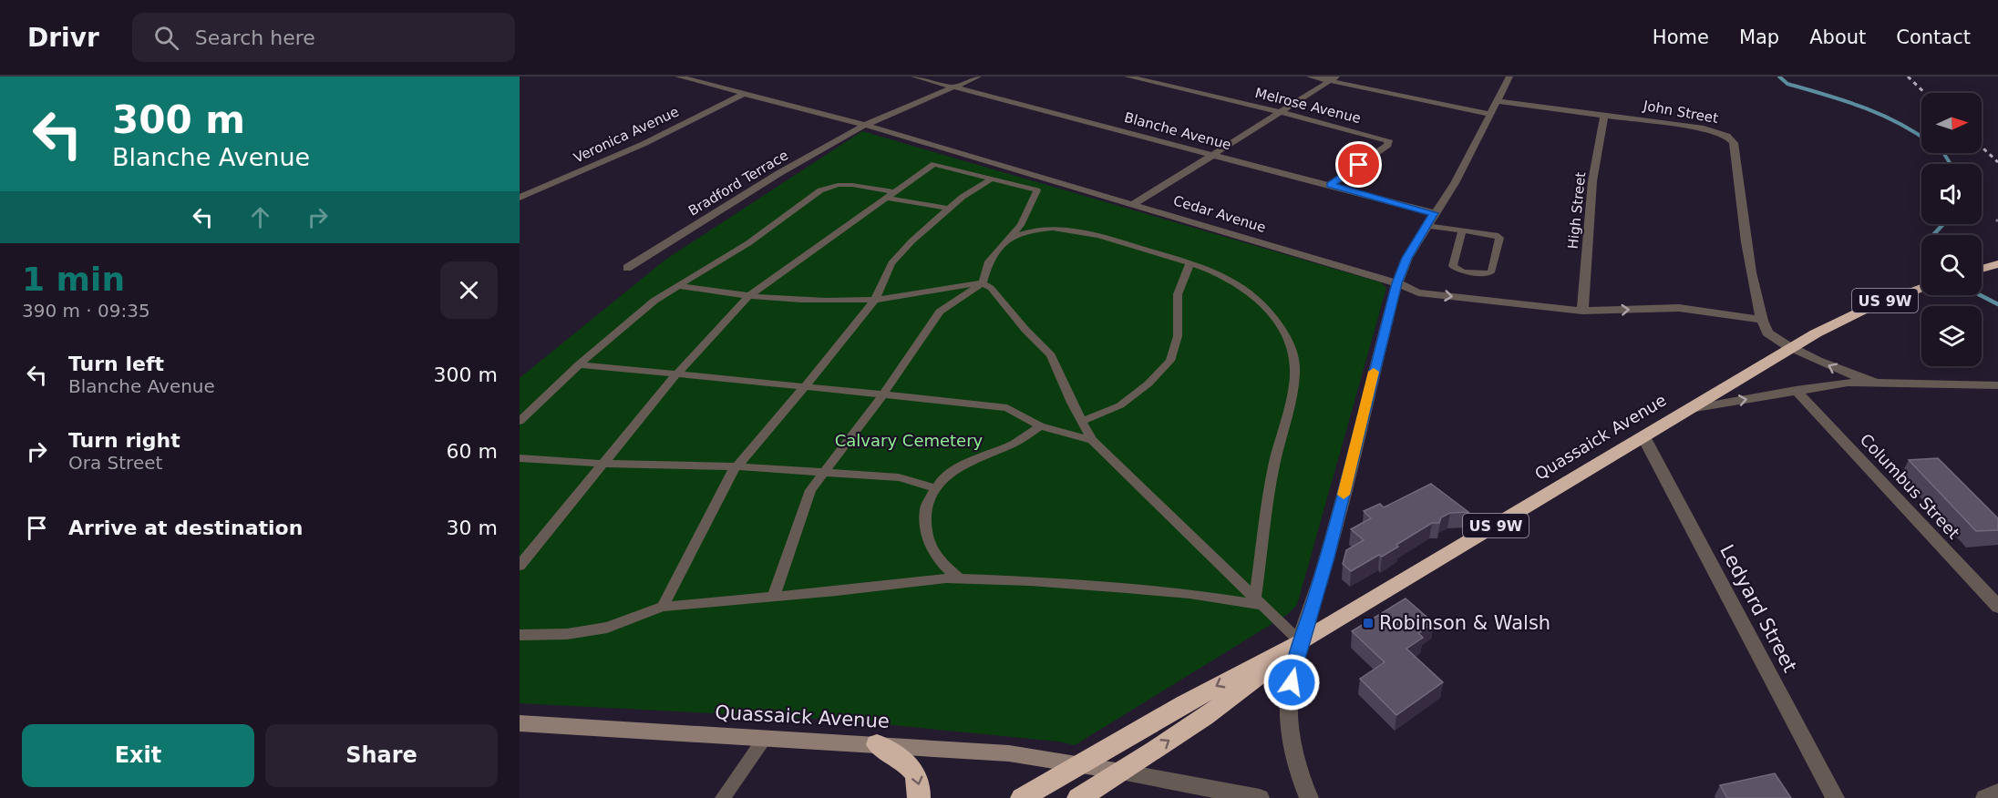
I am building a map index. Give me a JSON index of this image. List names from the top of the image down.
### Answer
{
  "streets": {
    "highway": ["US 9W", "Quassaick Avenue"],
    "street": [
      "Melrose Avenue",
      "John Street",
      "Blanche Avenue",
      "Veronica Avenue",
      "Bradford Terrace",
      "High Street",
      "Cedar Avenue",
      "Columbus Street",
      "Ledyard Street"
    ]
  },
  "crossings": [
    ["Melrose Avenue", "Blanche Avenue"],
    ["John Street", "High Street"],
    ["John Street", "Cedar Avenue"],
    ["Blanche Avenue", "Bradford Terrace"],
    ["Veronica Avenue", "Cedar Avenue"],
    ["Bradford Terrace", "Cedar Avenue"],
    ["High Street", "Cedar Avenue"],
    ["US 9W", "Quassaick Avenue"],
    ["Quassaick Avenue", "Ledyard Street"]
  ],
  "parks": ["Calvary Cemetery"],
  "places": {
    "transit": ["Robinson & Walsh"]
  },
  "north": "right",
  "page": {
    "header": "Drivr",
    "search": "Search here",
    "nav": [
      "Home",
      "Map",
      "About",
      "Contact"
    ],
    "turn": ["300 m", "Blanche Avenue"],
    "heading": ["1 min", "390 m · 09:35"],
    "list": [
      {
        "name": "Turn left",
        "note": "Blanche Avenue",
        "value": "300 m"
      },
      {
        "name": "Turn right",
        "note": "Ora Street",
        "value": "60 m"
      },
      {
        "name": "Arrive at destination",
        "value": "30 m"
      }
    ],
    "buttons": ["Exit", "Share"]
  }
}
